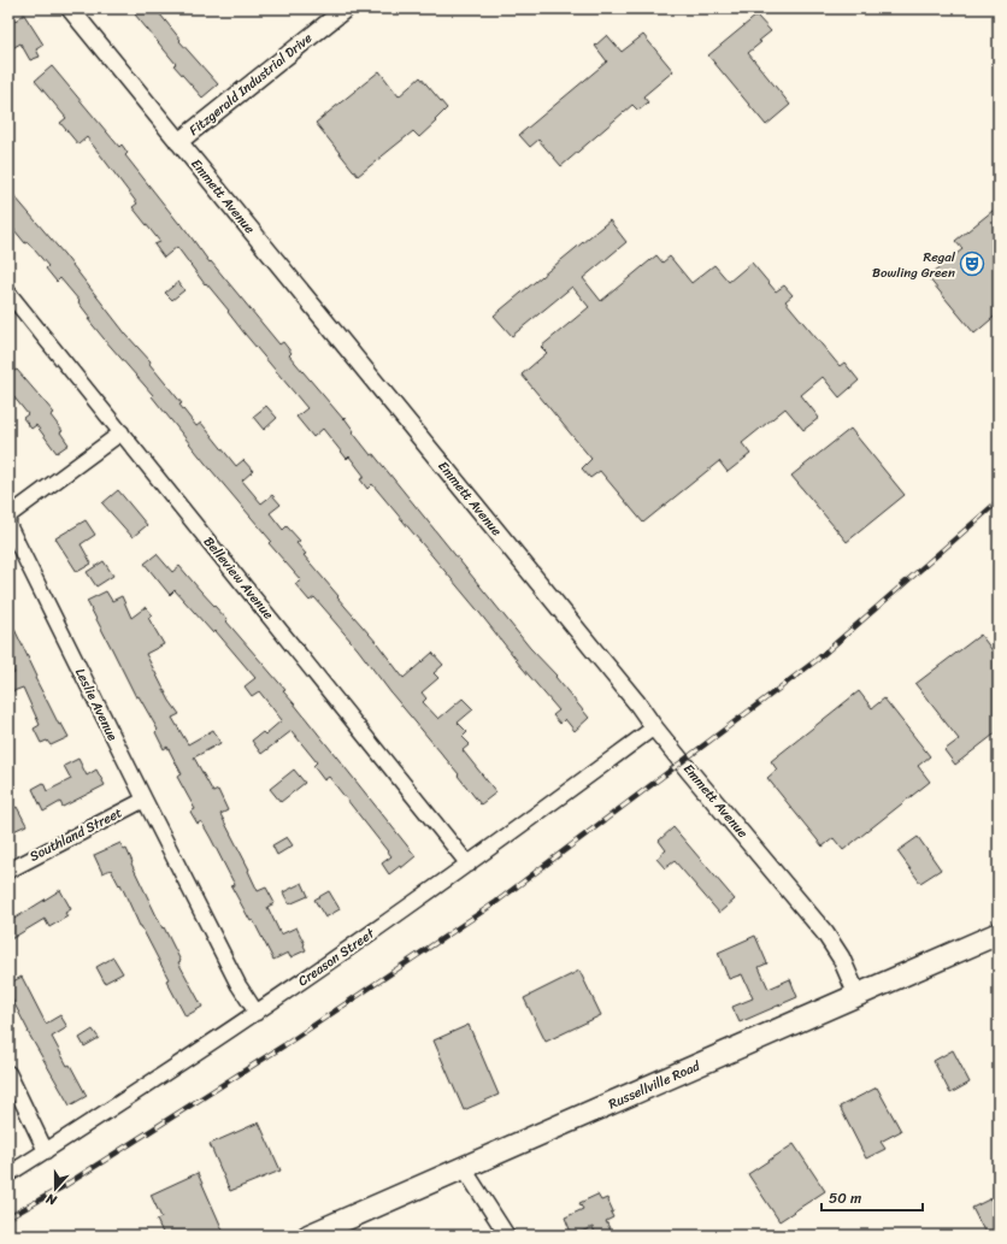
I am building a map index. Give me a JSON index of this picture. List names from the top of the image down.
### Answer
{
  "streets": {
    "main road": ["Russellville Road"],
    "street": [
      "Fitzgerald Industrial Drive",
      "Emmett Avenue",
      "Belleview Avenue",
      "Leslie Avenue",
      "Southland Street",
      "Creason Street"
    ]
  },
  "crossings": [
    ["Fitzgerald Industrial Drive", "Emmett Avenue"],
    ["Emmett Avenue", "Creason Street"],
    ["Emmett Avenue", "Russellville Road"],
    ["Belleview Avenue", "Leslie Avenue"],
    ["Belleview Avenue", "Creason Street"],
    ["Leslie Avenue", "Southland Street"],
    ["Leslie Avenue", "Creason Street"]
  ],
  "places": {
    "theatre": ["Regal Bowling Green"]
  },
  "scale_bar": "50 m",
  "north": "bottom"
}
